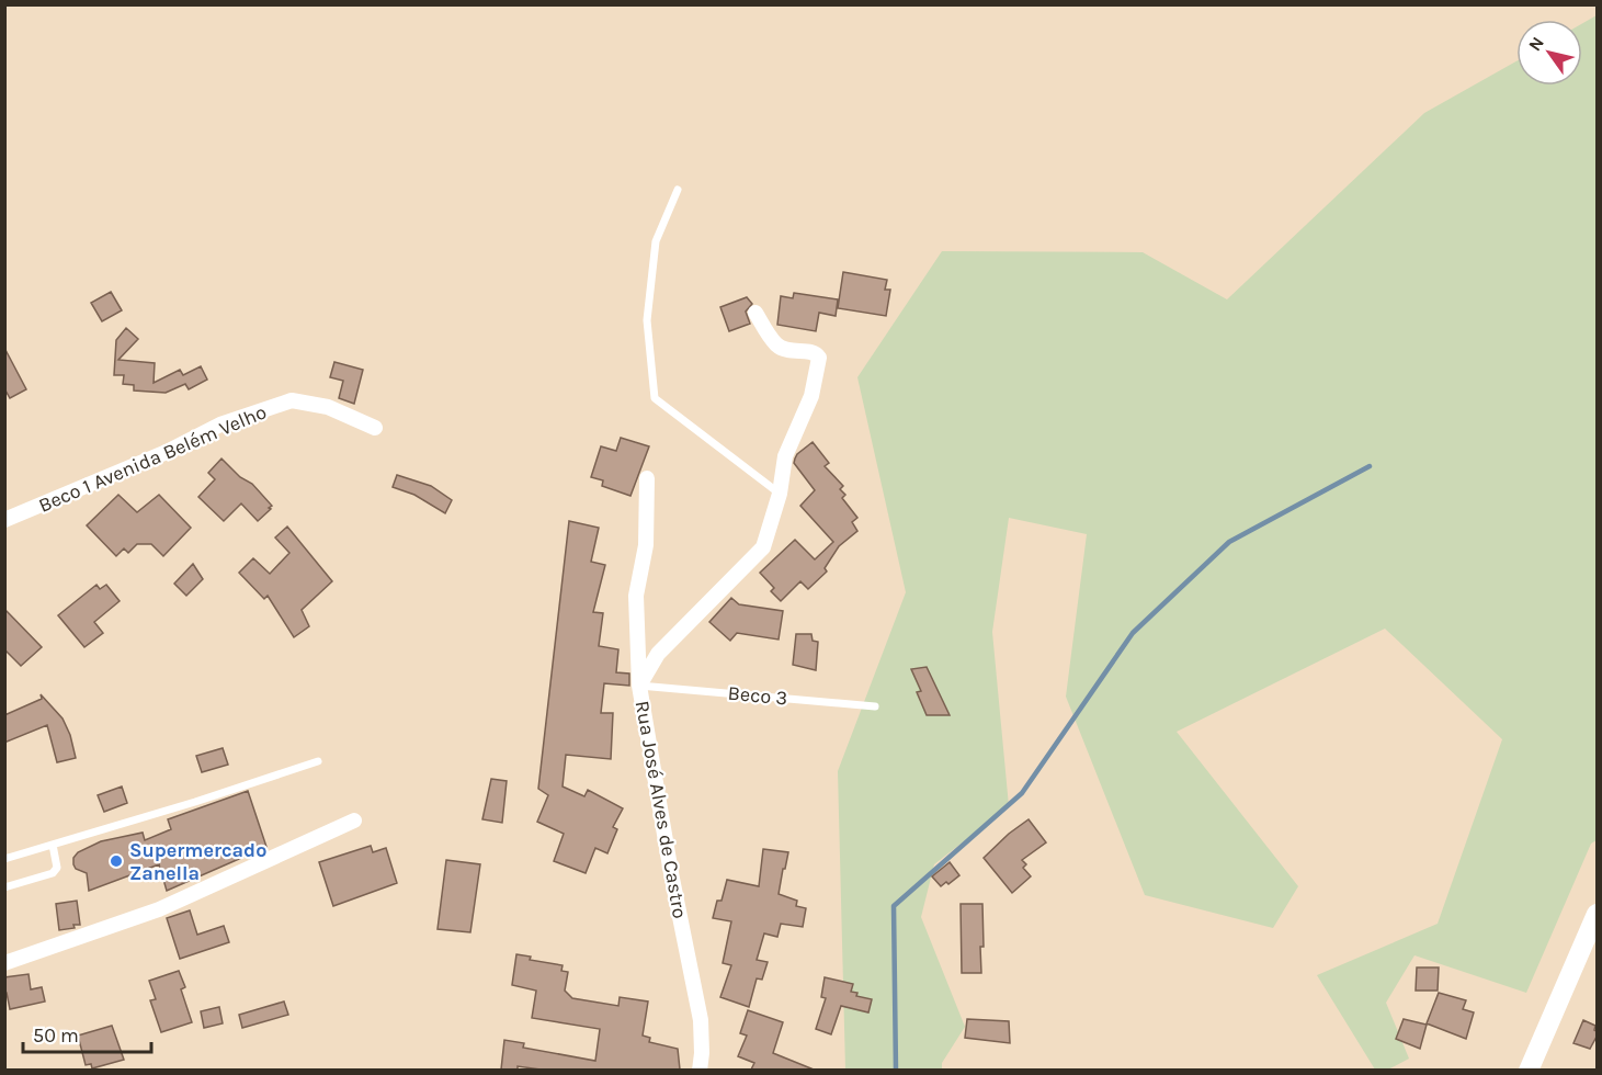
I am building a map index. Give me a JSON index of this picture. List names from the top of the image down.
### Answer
{
  "streets": {
    "street": ["Beco 1 Avenida Belém Velho", "Rua José Alves de Castro"],
    "lane": ["Beco 3"]
  },
  "crossings": [
    ["Beco 3", "Rua José Alves de Castro"]
  ],
  "places": ["Supermercado Zanella"],
  "scale_bar": "50 m",
  "north": "top left"
}
